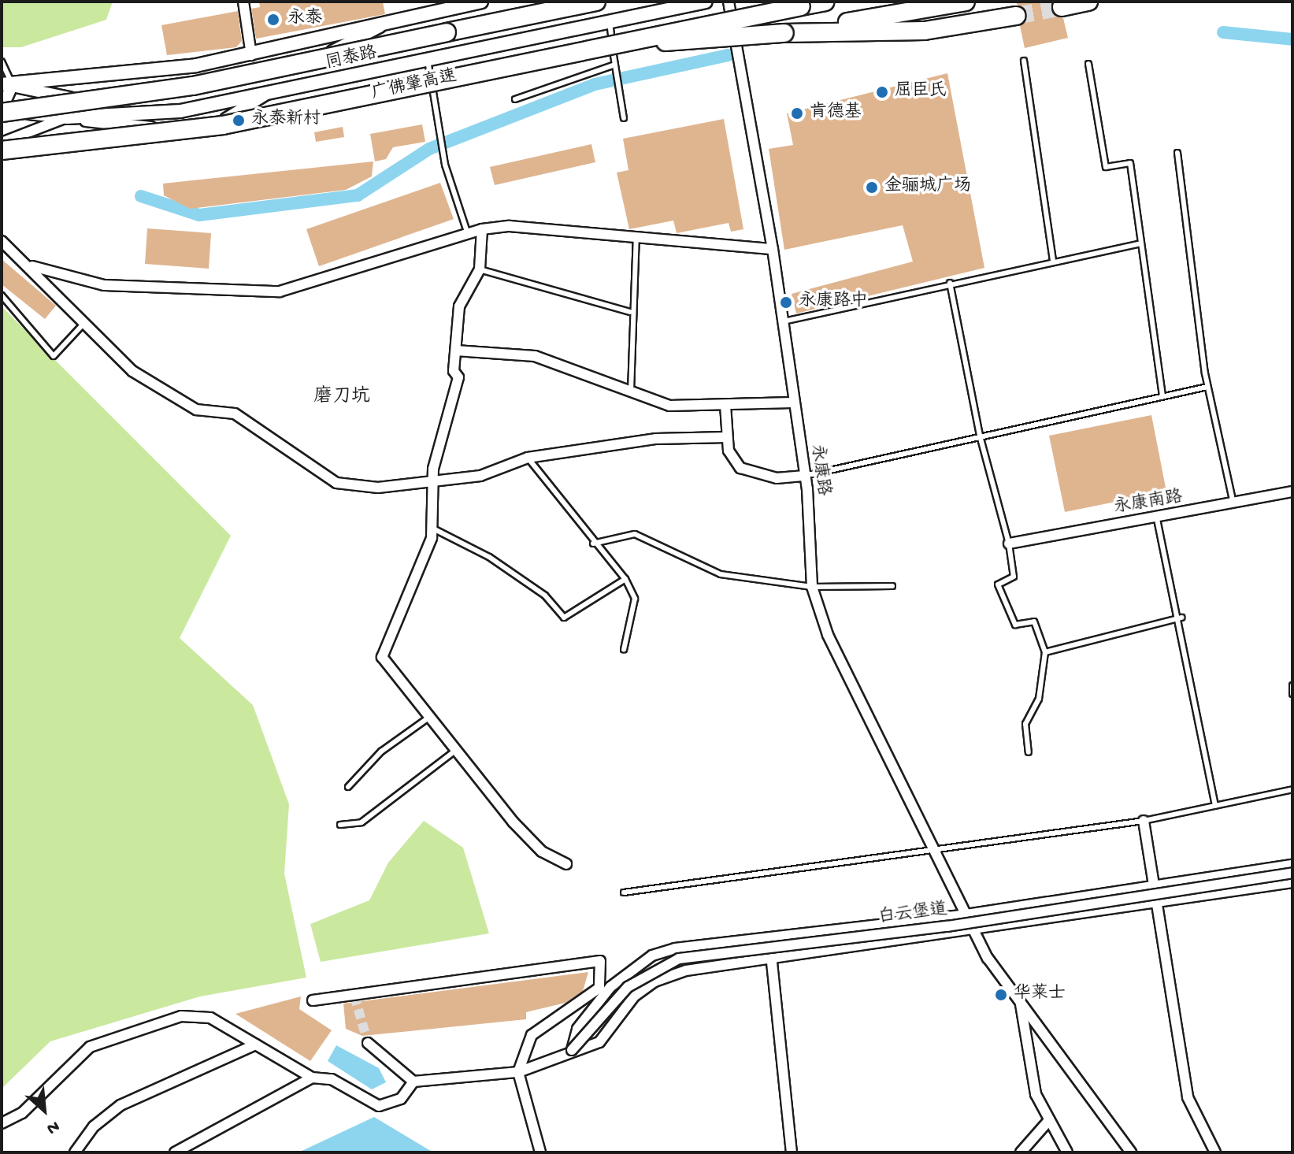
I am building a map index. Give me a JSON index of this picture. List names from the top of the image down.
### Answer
{
  "streets": {
    "highway": ["广佛肇高速"],
    "main road": ["同泰路"],
    "street": ["永康路", "永康南路", "白云堡道"]
  },
  "districts": ["磨刀坑"],
  "places": [
    "永泰",
    "屈臣氏",
    "肯德基",
    "永泰新村",
    "金骊城广场",
    "永康路中",
    "华莱士"
  ],
  "north": "bottom right"
}
